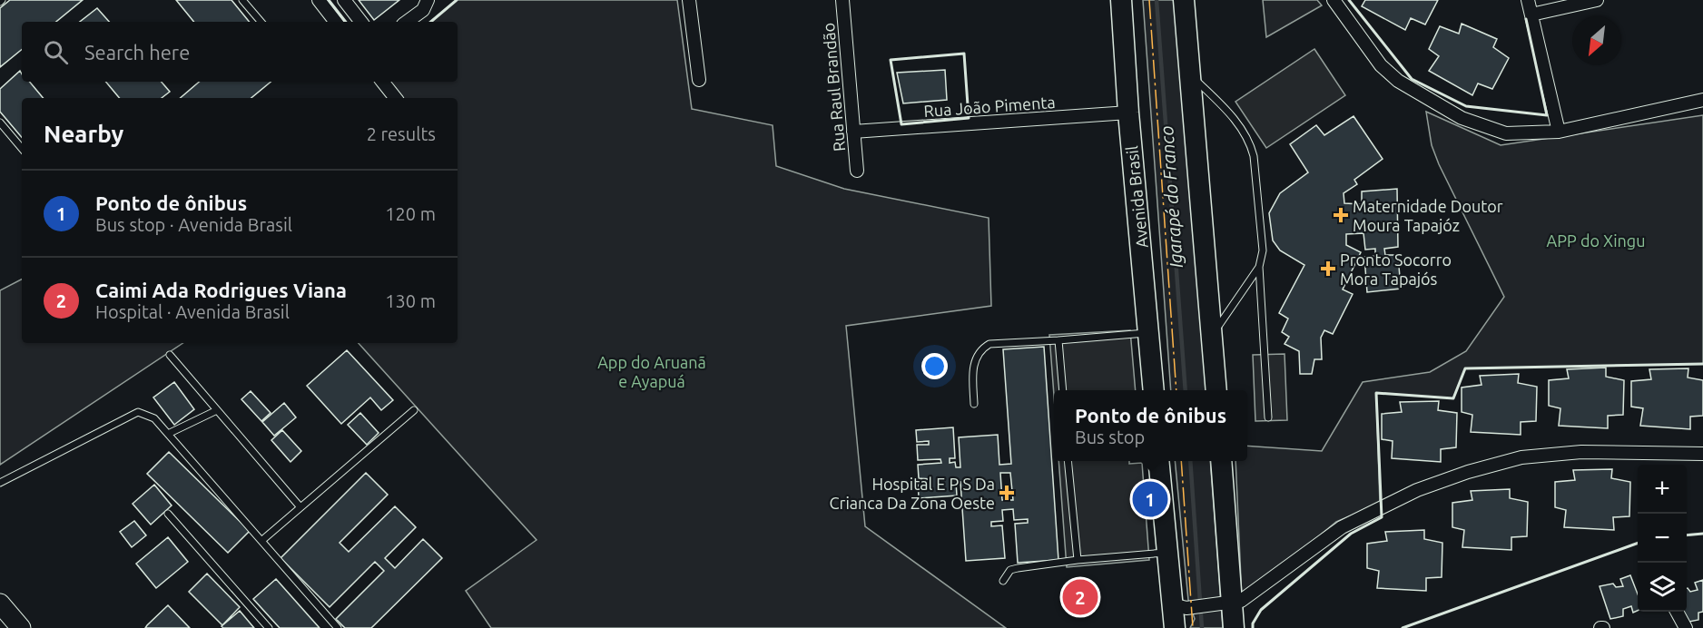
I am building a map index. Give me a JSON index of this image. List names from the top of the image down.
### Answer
{
  "streets": {
    "highway": ["Avenida Brasil"],
    "street": ["Rua Raul Brandão", "Rua João Pimenta"]
  },
  "crossings": [
    ["Rua Raul Brandão", "Rua João Pimenta"],
    ["Rua João Pimenta", "Avenida Brasil"]
  ],
  "water": ["Igarapé do Franco"],
  "parks": ["APP do Xingu", "App do Aruanã e Ayapuá"],
  "places": {
    "health": ["Maternidade Doutor Moura Tapajóz", "Pronto Socorro Mora Tapajós", "Hospital E P S Da Crianca Da Zona Oeste"]
  },
  "north": "bottom left",
  "page": {
    "search": "Search here",
    "heading": ["Nearby", "2 results"],
    "list": [
      {
        "mark": "1",
        "name": "Ponto de ônibus",
        "note": "Bus stop · Avenida Brasil",
        "value": "120 m"
      },
      {
        "mark": "2",
        "name": "Caimi Ada Rodrigues Viana",
        "note": "Hospital · Avenida Brasil",
        "value": "130 m"
      }
    ],
    "popup": ["Ponto de ônibus", "Bus stop"],
    "map_buttons": ["+", "−"],
    "pins": ["1", "2"]
  }
}
